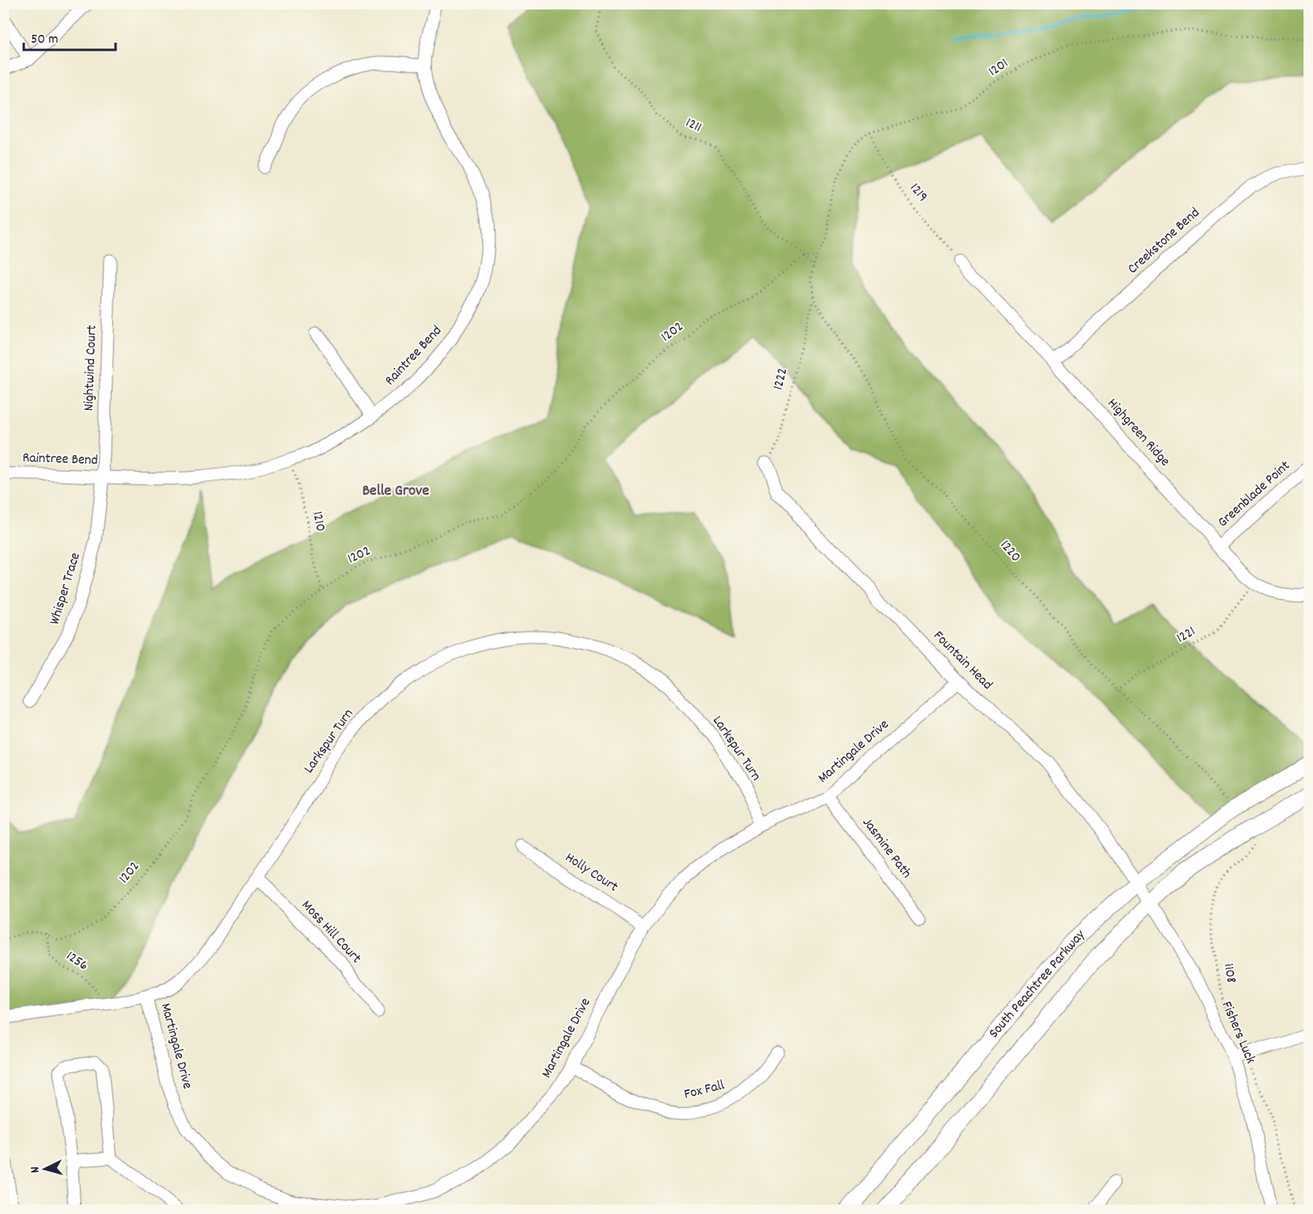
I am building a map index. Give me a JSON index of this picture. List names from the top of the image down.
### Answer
{
  "streets": {
    "main road": ["South Peachtree Parkway"],
    "street": [
      "Creekstone Bend",
      "Raintree Bend",
      "Nightwind Court",
      "Highgreen Ridge",
      "Greenblade Point",
      "Whisper Trace",
      "Fountain Head",
      "Larkspur Turn",
      "Martingale Drive",
      "Jasmine Path",
      "Holly Court",
      "Moss Hill Court",
      "Fishers Luck",
      "Fox Fall"
    ],
    "path": [
      "1201",
      "1211",
      "1219",
      "1202",
      "1222",
      "1210",
      "1220",
      "1221",
      "1256",
      "1108"
    ]
  },
  "crossings": [
    ["1201", "1211"],
    ["1201", "1219"],
    ["1201", "1220"],
    ["1211", "1202"],
    ["1219", "Highgreen Ridge"],
    ["Creekstone Bend", "Highgreen Ridge"],
    ["1202", "1210"],
    ["1202", "1256"],
    ["Raintree Bend", "Nightwind Court"],
    ["Raintree Bend", "1210"],
    ["Raintree Bend", "Whisper Trace"],
    ["Nightwind Court", "Whisper Trace"],
    ["1222", "1220"],
    ["1222", "Fountain Head"],
    ["Highgreen Ridge", "Greenblade Point"],
    ["Highgreen Ridge", "1221"],
    ["1220", "1221"],
    ["1220", "South Peachtree Parkway"],
    ["Fountain Head", "Martingale Drive"],
    ["Fountain Head", "South Peachtree Parkway"],
    ["Fountain Head", "Fishers Luck"],
    ["Larkspur Turn", "Martingale Drive"],
    ["Larkspur Turn", "Moss Hill Court"],
    ["Larkspur Turn", "1256"],
    ["Martingale Drive", "Jasmine Path"],
    ["Martingale Drive", "Holly Court"],
    ["Martingale Drive", "Fox Fall"],
    ["1108", "South Peachtree Parkway"],
    ["South Peachtree Parkway", "Fishers Luck"]
  ],
  "districts": ["Belle Grove"],
  "scale_bar": "50 m",
  "north": "left"
}
